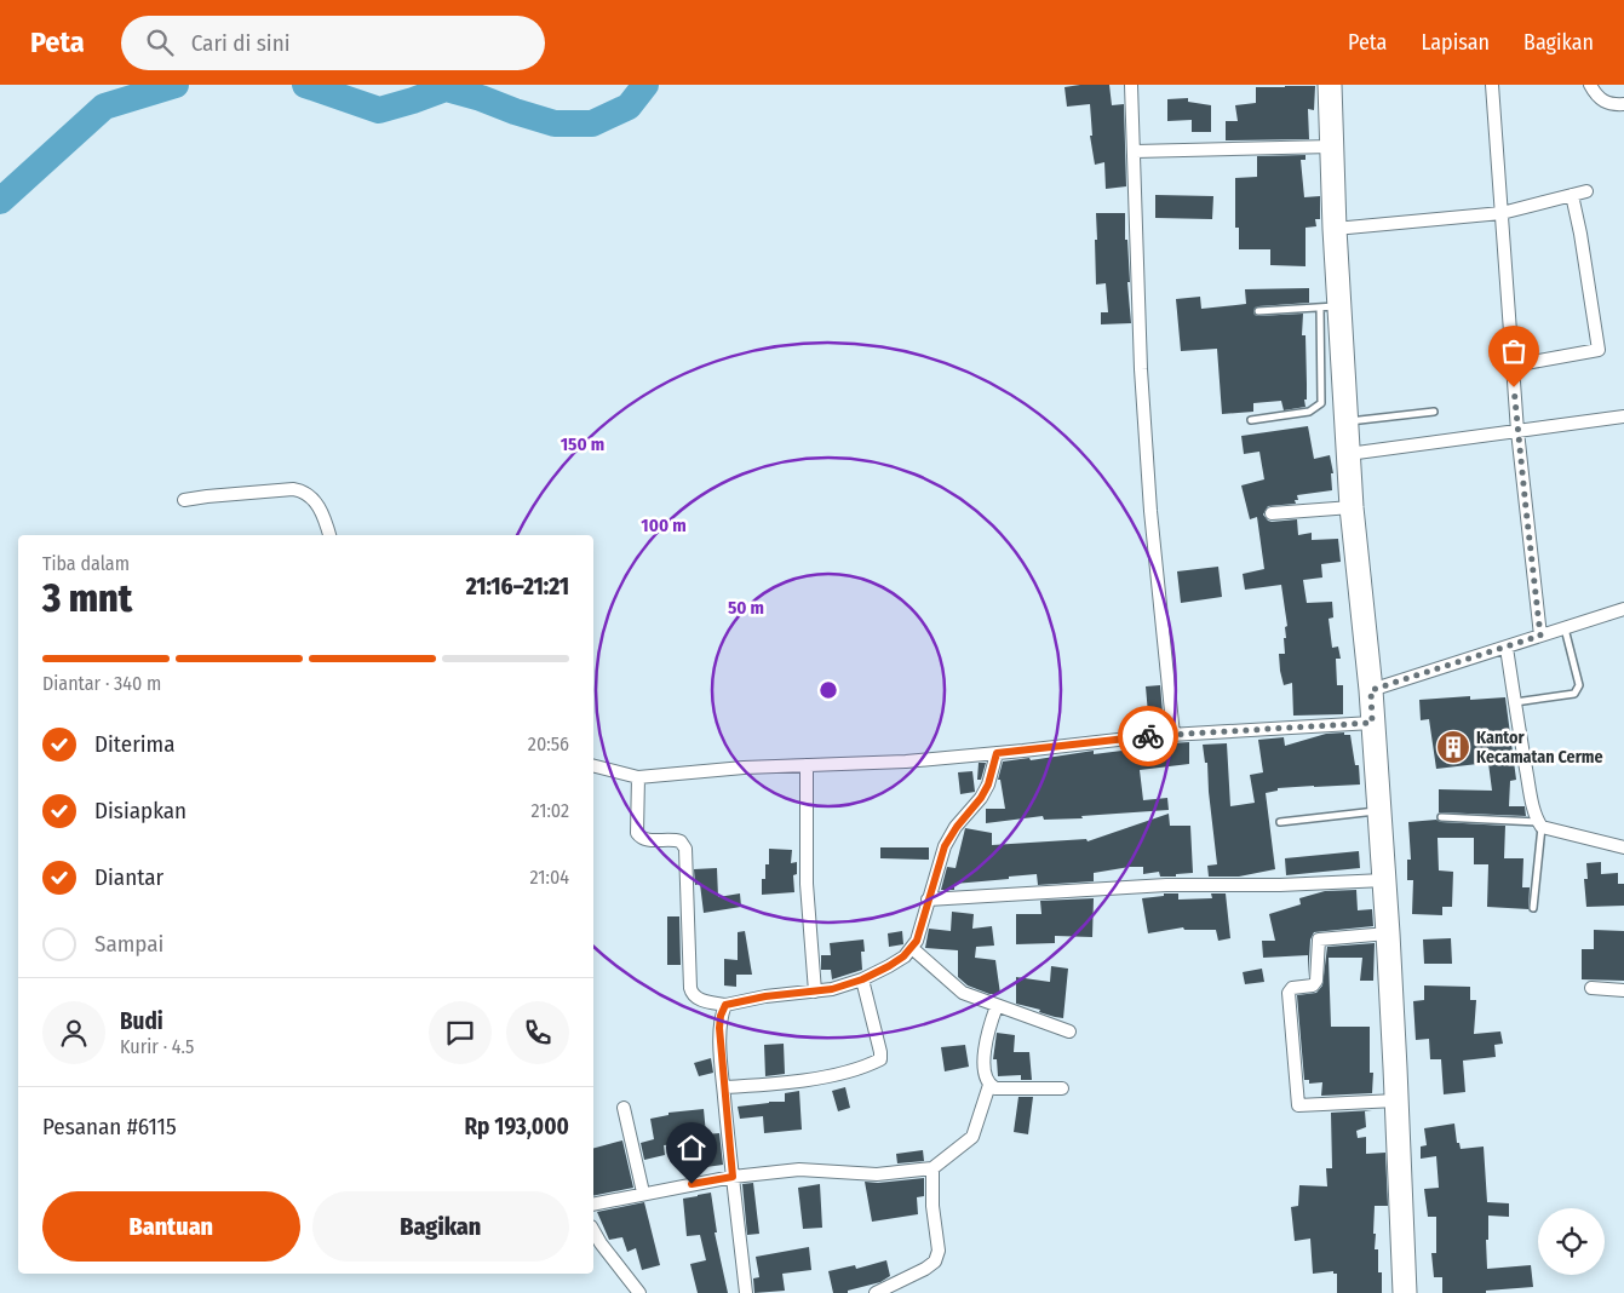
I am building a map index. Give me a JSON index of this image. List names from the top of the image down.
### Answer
{
  "places": {
    "building": ["Kantor Kecamatan Cerme"]
  },
  "page": {
    "header": "Peta",
    "search": "Cari di sini",
    "nav": ["Peta", "Lapisan", "Bagikan"],
    "heading": ["3 mnt", "Tiba dalam", "21:16–21:21"],
    "panel": [
      "Budi",
      "Kurir · 4.5",
      "Pesanan #6115",
      "Rp 193,000"
    ],
    "bar": "Diantar · 340 m",
    "list": [
      ["Diterima", "20:56"],
      ["Disiapkan", "21:02"],
      ["Diantar", "21:04"],
      "Sampai"
    ],
    "buttons": ["Bantuan", "Bagikan"]
  },
  "rings": ["150 m", "100 m", "50 m"]
}
